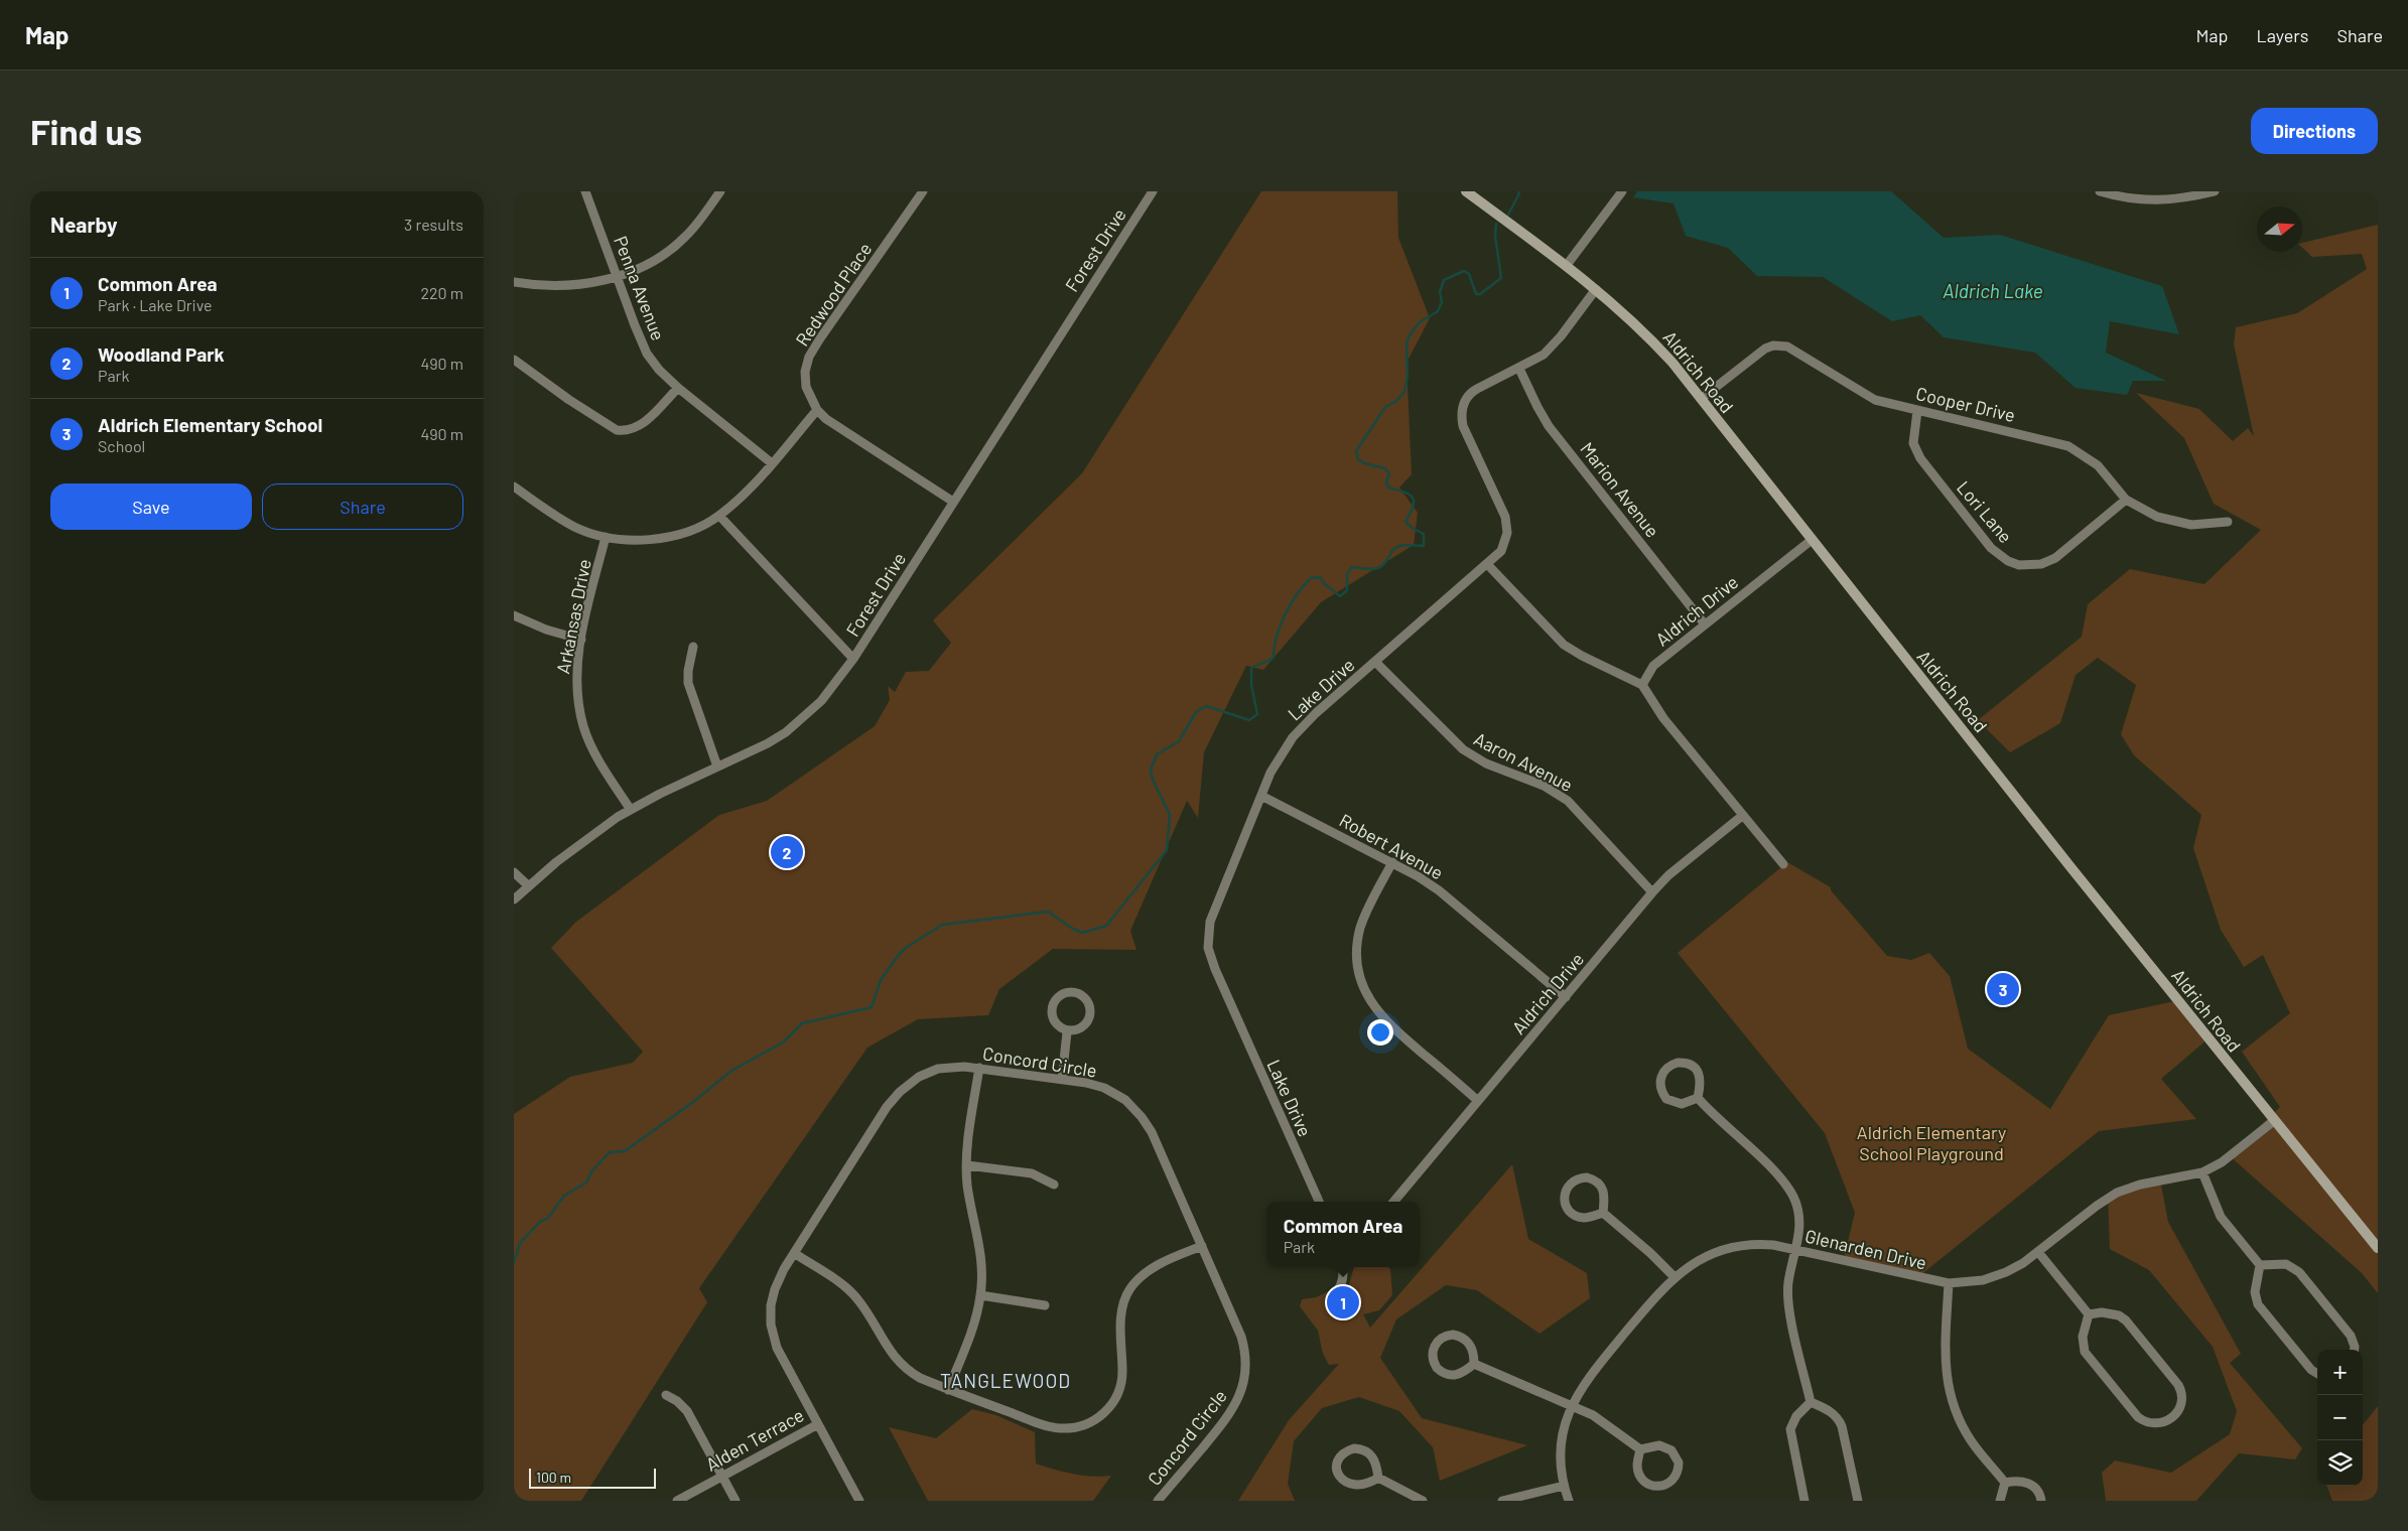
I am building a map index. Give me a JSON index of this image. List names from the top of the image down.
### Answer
{
  "streets": {
    "main road": ["Aldrich Road"],
    "street": [
      "Forest Drive",
      "Penna Avenue",
      "Redwood Place",
      "Cooper Drive",
      "Marion Avenue",
      "Lori Lane",
      "Aldrich Drive",
      "Arkansas Drive",
      "Lake Drive",
      "Aaron Avenue",
      "Robert Avenue",
      "Concord Circle",
      "Glenarden Drive",
      "Alden Terrace"
    ]
  },
  "crossings": [
    ["Forest Drive", "Redwood Place"],
    ["Forest Drive", "Arkansas Drive"],
    ["Aldrich Road", "Cooper Drive"],
    ["Aldrich Road", "Aldrich Drive"],
    ["Aldrich Road", "Lake Drive"],
    ["Aldrich Road", "Glenarden Drive"],
    ["Cooper Drive", "Lori Lane"],
    ["Marion Avenue", "Aldrich Drive"],
    ["Marion Avenue", "Lake Drive"],
    ["Aldrich Drive", "Aaron Avenue"],
    ["Aldrich Drive", "Robert Avenue"],
    ["Lake Drive", "Aaron Avenue"],
    ["Lake Drive", "Robert Avenue"],
    ["Concord Circle", "Alden Terrace"]
  ],
  "districts": ["TANGLEWOOD"],
  "water": ["Aldrich Lake"],
  "parks": ["Aldrich Elementary School Playground"],
  "scale_bar": "100 m",
  "north": "right",
  "page": {
    "header": "Map",
    "nav": ["Map", "Layers", "Share"],
    "buttons": [
      "Directions",
      ["Save", "Share"]
    ],
    "title": "Find us",
    "heading": ["Nearby", "3 results"],
    "list": [
      {
        "mark": "1",
        "name": "Common Area",
        "note": "Park · Lake Drive",
        "value": "220 m"
      },
      {
        "mark": "2",
        "name": "Woodland Park",
        "note": "Park",
        "value": "490 m"
      },
      {
        "mark": "3",
        "name": "Aldrich Elementary School",
        "note": "School",
        "value": "490 m"
      }
    ],
    "pins": ["2", "3", "1"],
    "popup": ["Common Area", "Park"],
    "map_buttons": ["+", "−"],
    "scale": "100 m"
  }
}
